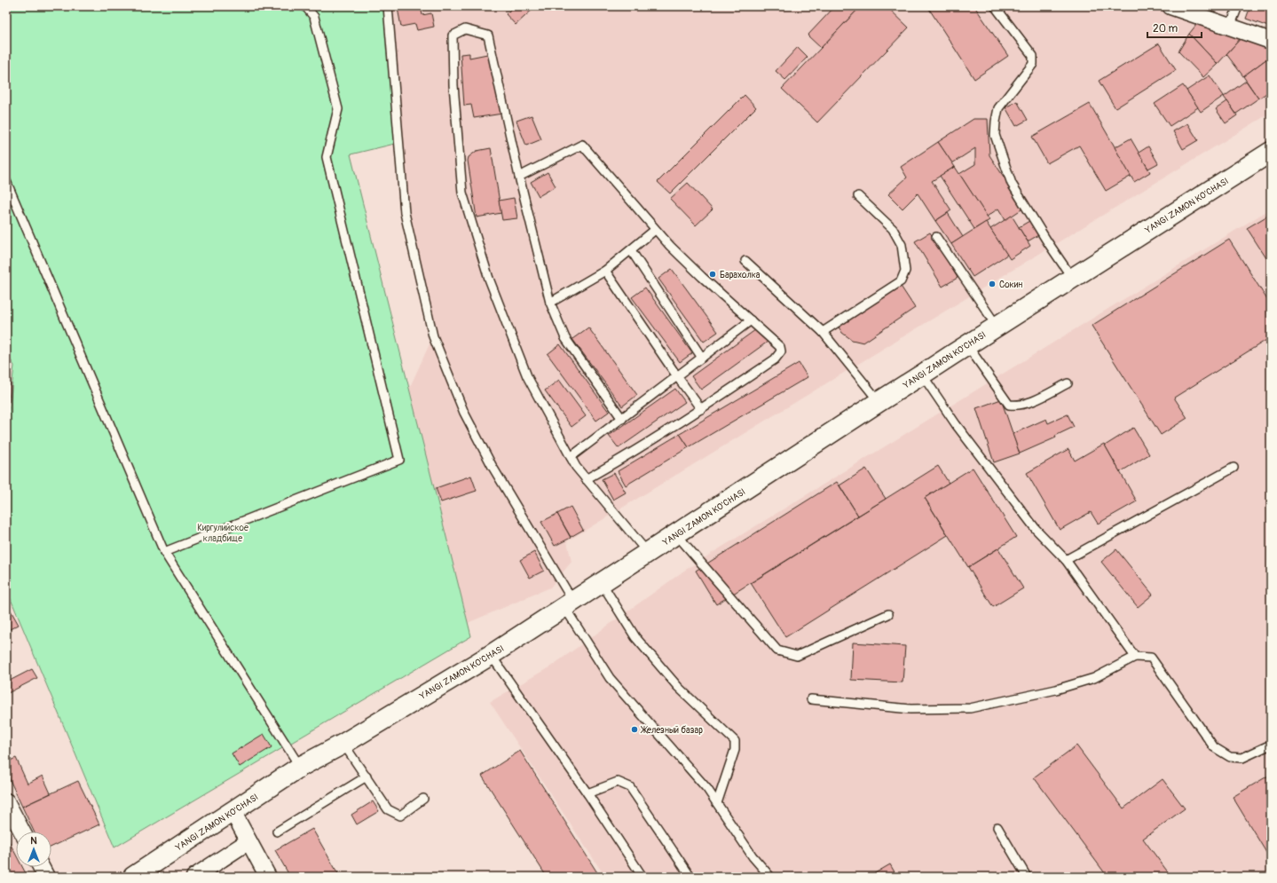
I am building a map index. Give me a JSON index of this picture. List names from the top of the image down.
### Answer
{
  "streets": {
    "street": ["YANGI ZAMON KO'CHASI"]
  },
  "parks": ["Киргулийское кладбище"],
  "places": ["Барахолка", "Сокин", "Железный базар"],
  "scale_bar": "20 m",
  "north": "top"
}
